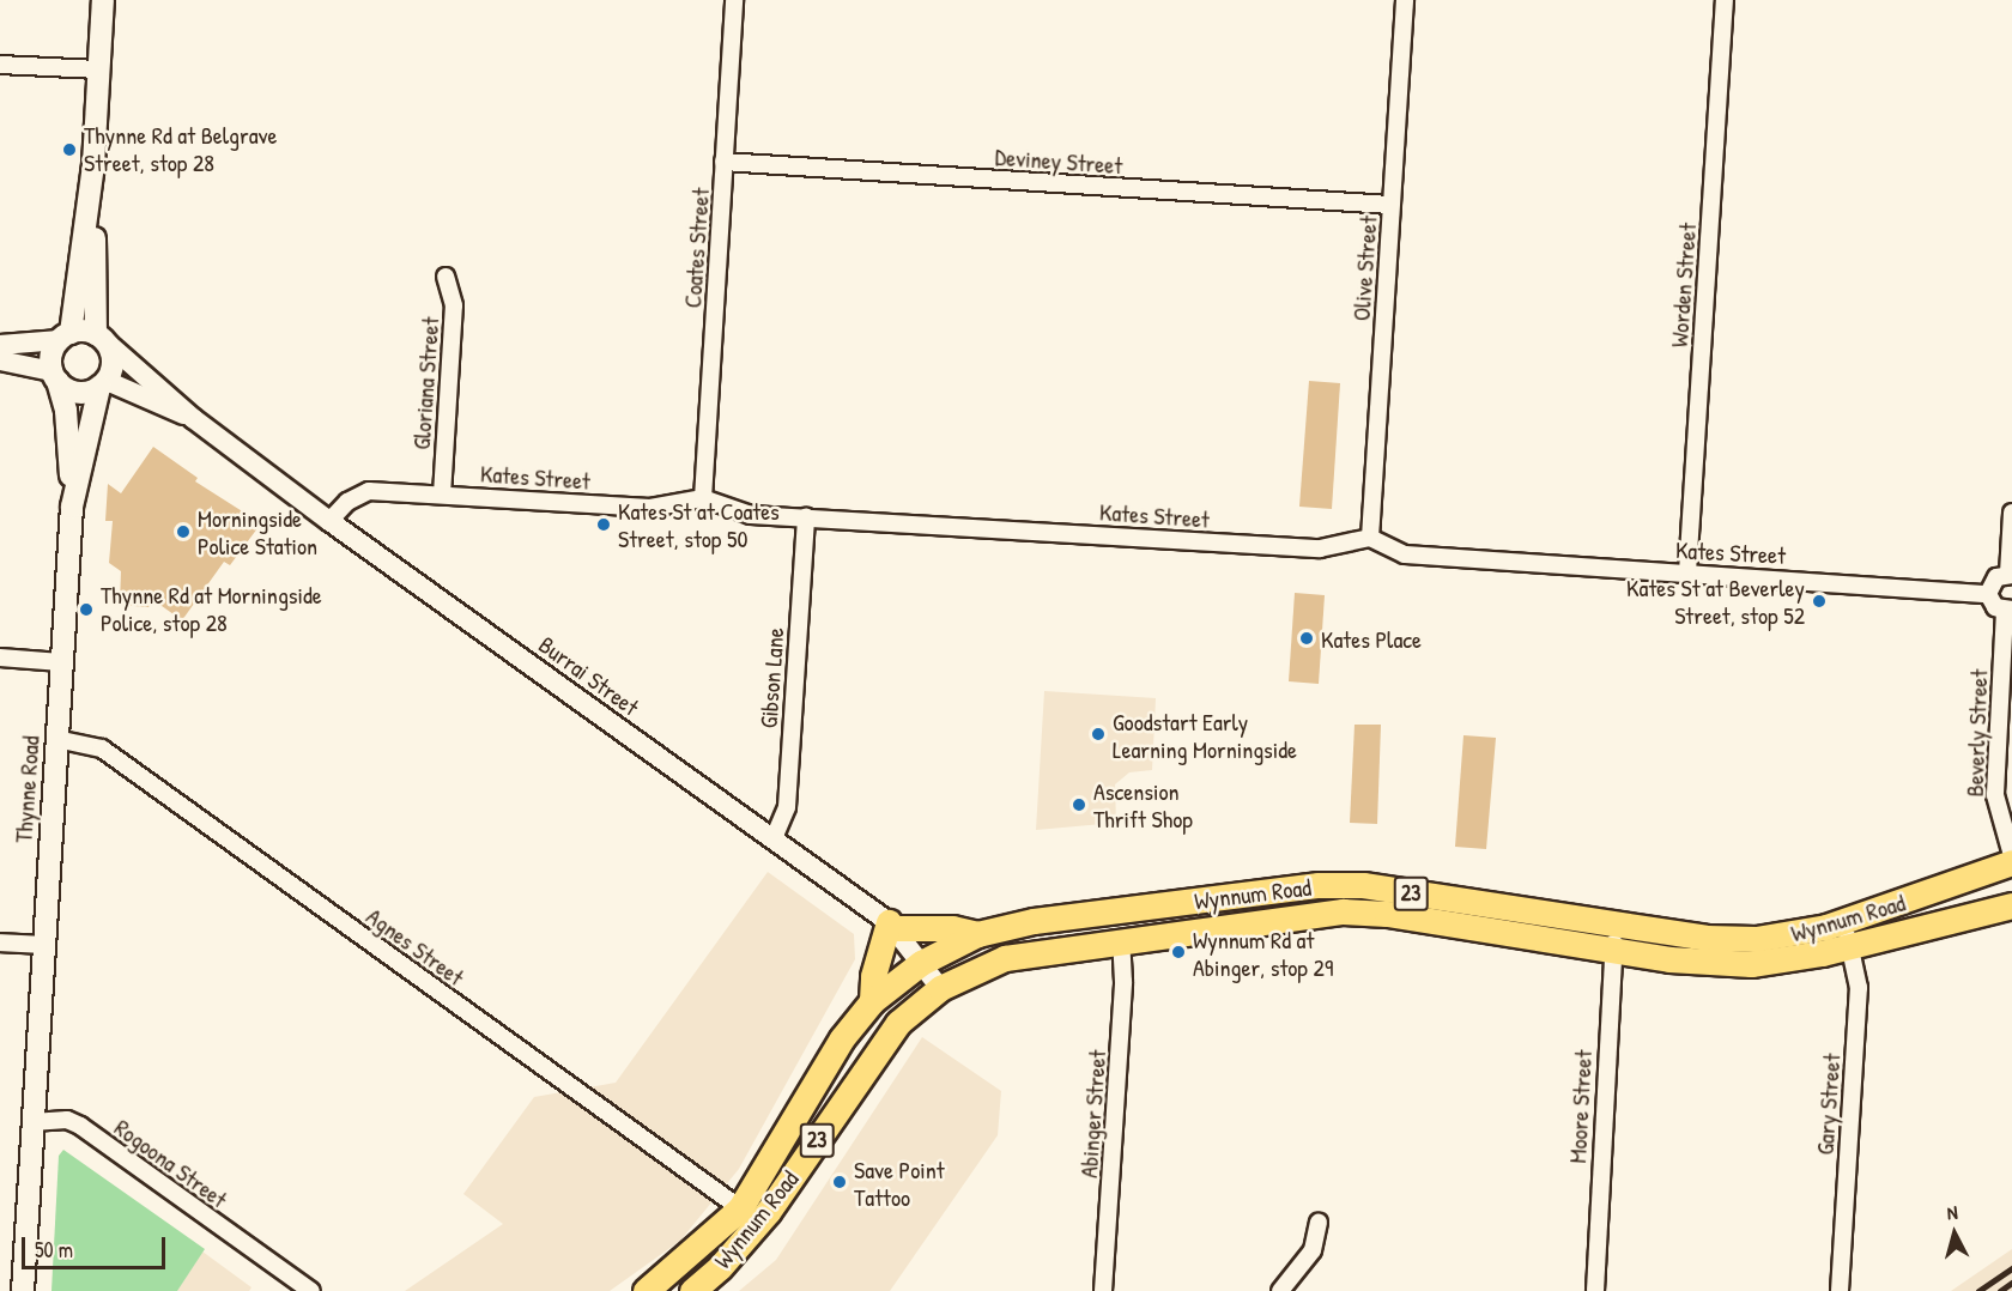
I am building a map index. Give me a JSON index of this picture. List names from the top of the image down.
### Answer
{
  "streets": {
    "main road": ["Thynne Road", "Wynnum Road", "23"],
    "street": [
      "Deviney Street",
      "Coates Street",
      "Olive Street",
      "Worden Street",
      "Gloriana Street",
      "Kates Street",
      "Burrai Street",
      "Gibson Lane",
      "Beverly Street",
      "Agnes Street",
      "Gary Street",
      "Moore Street",
      "Abinger Street",
      "Rogoona Street"
    ]
  },
  "crossings": [
    ["Deviney Street", "Coates Street"],
    ["Deviney Street", "Olive Street"],
    ["Coates Street", "Kates Street"],
    ["Olive Street", "Kates Street"],
    ["Worden Street", "Kates Street"],
    ["Gloriana Street", "Kates Street"],
    ["Kates Street", "Burrai Street"],
    ["Kates Street", "Gibson Lane"],
    ["Burrai Street", "Gibson Lane"],
    ["Burrai Street", "Thynne Road"],
    ["Burrai Street", "Wynnum Road"],
    ["Thynne Road", "Agnes Street"],
    ["Thynne Road", "Rogoona Street"],
    ["Wynnum Road", "Agnes Street"],
    ["Wynnum Road", "Gary Street"],
    ["Wynnum Road", "Moore Street"],
    ["Wynnum Road", "Abinger Street"]
  ],
  "places": [
    "Thynne Rd at Belgrave Street, stop 28",
    "Kates St at Coates Street, stop 50",
    "Morningside Police Station",
    "Kates St at Beverley Street, stop 52",
    "Thynne Rd at Morningside Police, stop 28",
    "Kates Place",
    "Goodstart Early Learning Morningside",
    "Ascension Thrift Shop",
    "Wynnum Rd at Abinger, stop 29",
    "Save Point Tattoo"
  ],
  "scale_bar": "50 m",
  "north": "top"
}
